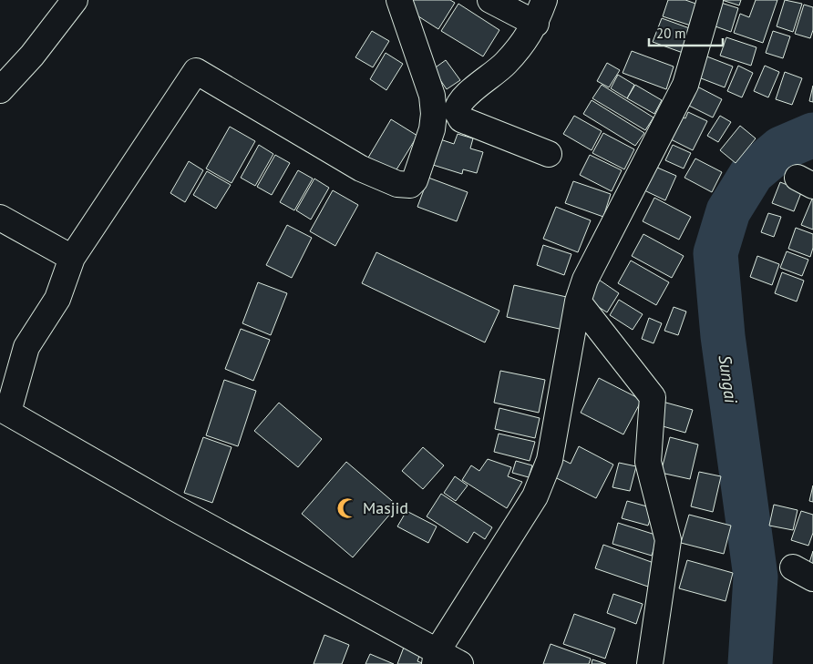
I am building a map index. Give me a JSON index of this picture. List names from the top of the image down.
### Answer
{
  "water": ["Sungai"],
  "places": {
    "mosque": ["Masjid"]
  },
  "scale_bar": "20 m"
}
